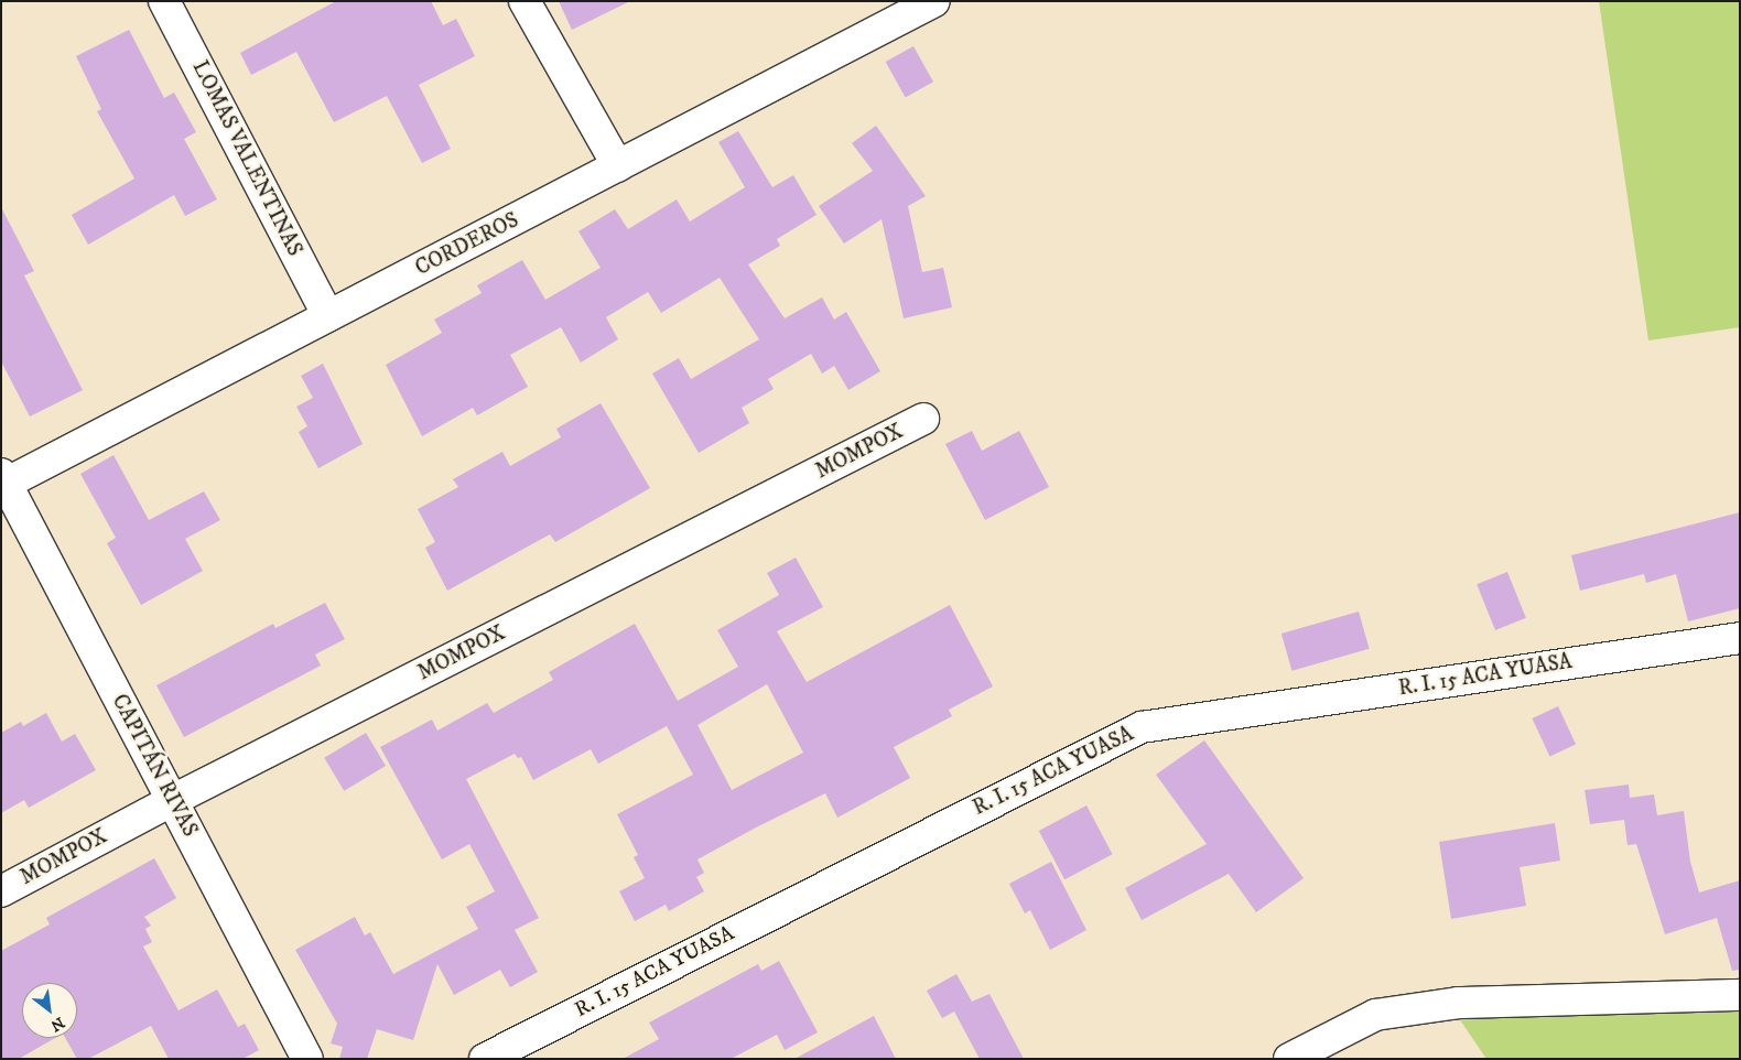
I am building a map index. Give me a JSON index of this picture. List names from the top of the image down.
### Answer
{
  "streets": {
    "street": [
      "LOMAS VALENTINAS",
      "CORDEROS",
      "MOMPOX",
      "R. I. 15 ACA YUASA",
      "CAPITÁN RIVAS"
    ]
  },
  "crossings": [
    ["LOMAS VALENTINAS", "CORDEROS"],
    ["CORDEROS", "CAPITÁN RIVAS"],
    ["MOMPOX", "CAPITÁN RIVAS"]
  ],
  "north": "bottom right"
}
